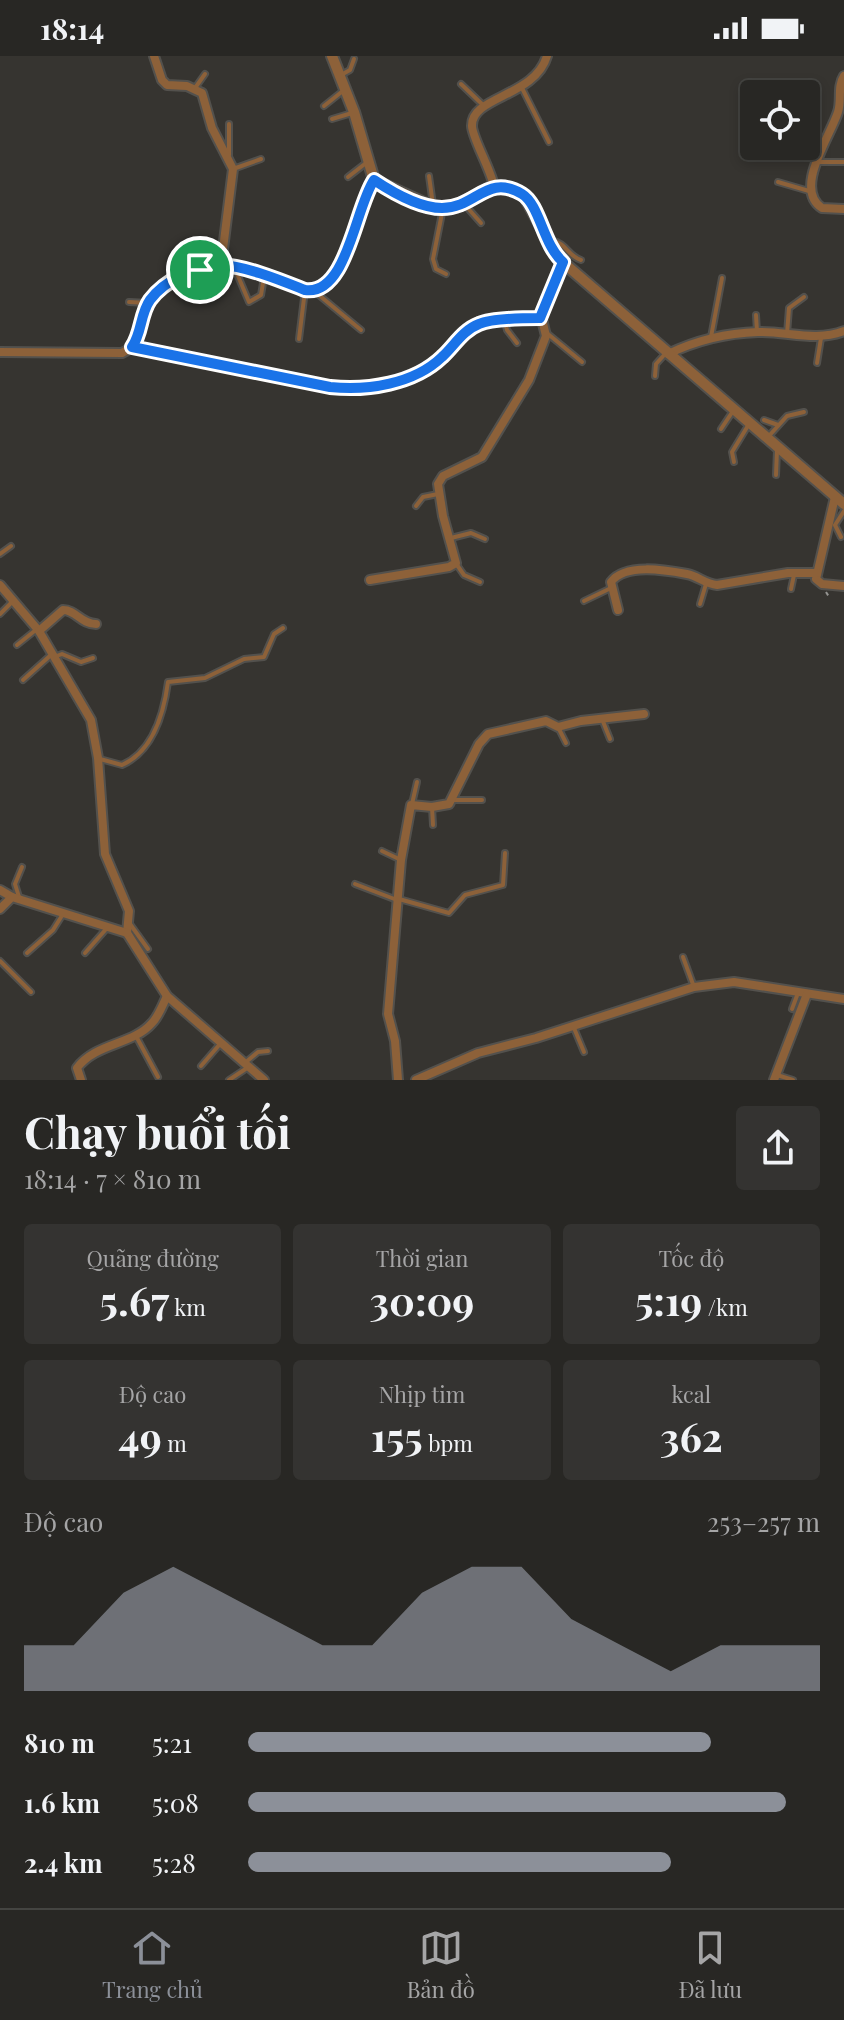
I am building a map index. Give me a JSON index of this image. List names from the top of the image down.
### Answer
{
  "page": {
    "status": "18:14",
    "heading": ["Chạy buổi tối", "18:14 · 7 × 810 m"],
    "stats": [
      ["Quãng đường", "5.67 km"],
      ["Thời gian", "30:09"],
      ["Tốc độ", "5:19 /km"],
      ["Độ cao", "49 m"],
      ["Nhịp tim", "155 bpm"],
      ["kcal", "362"]
    ],
    "chart": ["Độ cao", "253–257 m"],
    "list": [
      {
        "name": "810 m",
        "note": "5:21"
      },
      {
        "name": "1.6 km",
        "note": "5:08"
      },
      {
        "name": "2.4 km",
        "note": "5:28"
      }
    ],
    "tabs": ["Trang chủ", "Bản đồ", "Đã lưu"]
  }
}
